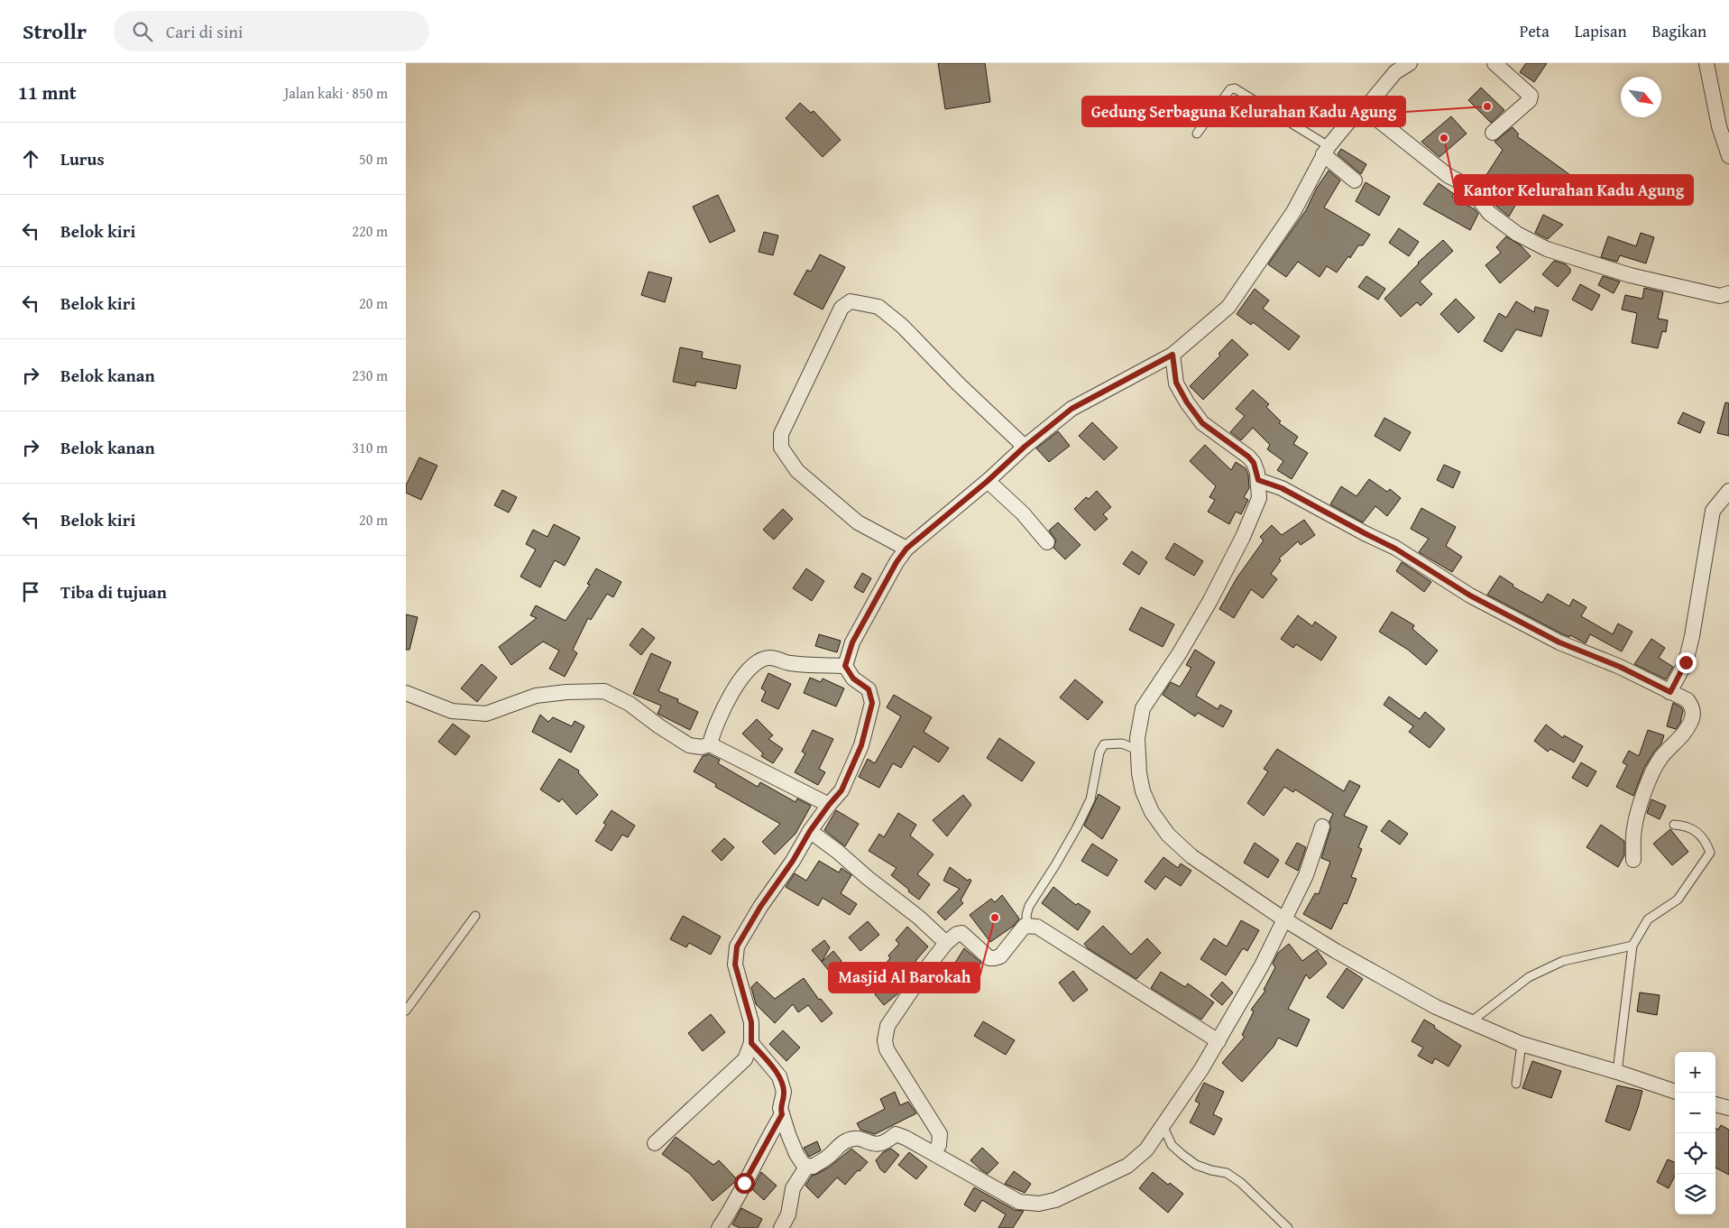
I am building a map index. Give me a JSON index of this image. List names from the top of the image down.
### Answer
{
  "places": ["Gedung Serbaguna Kelurahan Kadu Agung", "Kantor Kelurahan Kadu Agung", "Masjid Al Barokah"],
  "north": "bottom right",
  "page": {
    "header": "Strollr",
    "search": "Cari di sini",
    "nav": ["Peta", "Lapisan", "Bagikan"],
    "heading": ["11 mnt", "Jalan kaki · 850 m"],
    "list": [
      ["Lurus", "50 m"],
      ["Belok kiri", "220 m"],
      ["Belok kiri", "20 m"],
      ["Belok kanan", "230 m"],
      ["Belok kanan", "310 m"],
      ["Belok kiri", "20 m"],
      "Tiba di tujuan"
    ],
    "map_buttons": ["+", "−"]
  }
}
